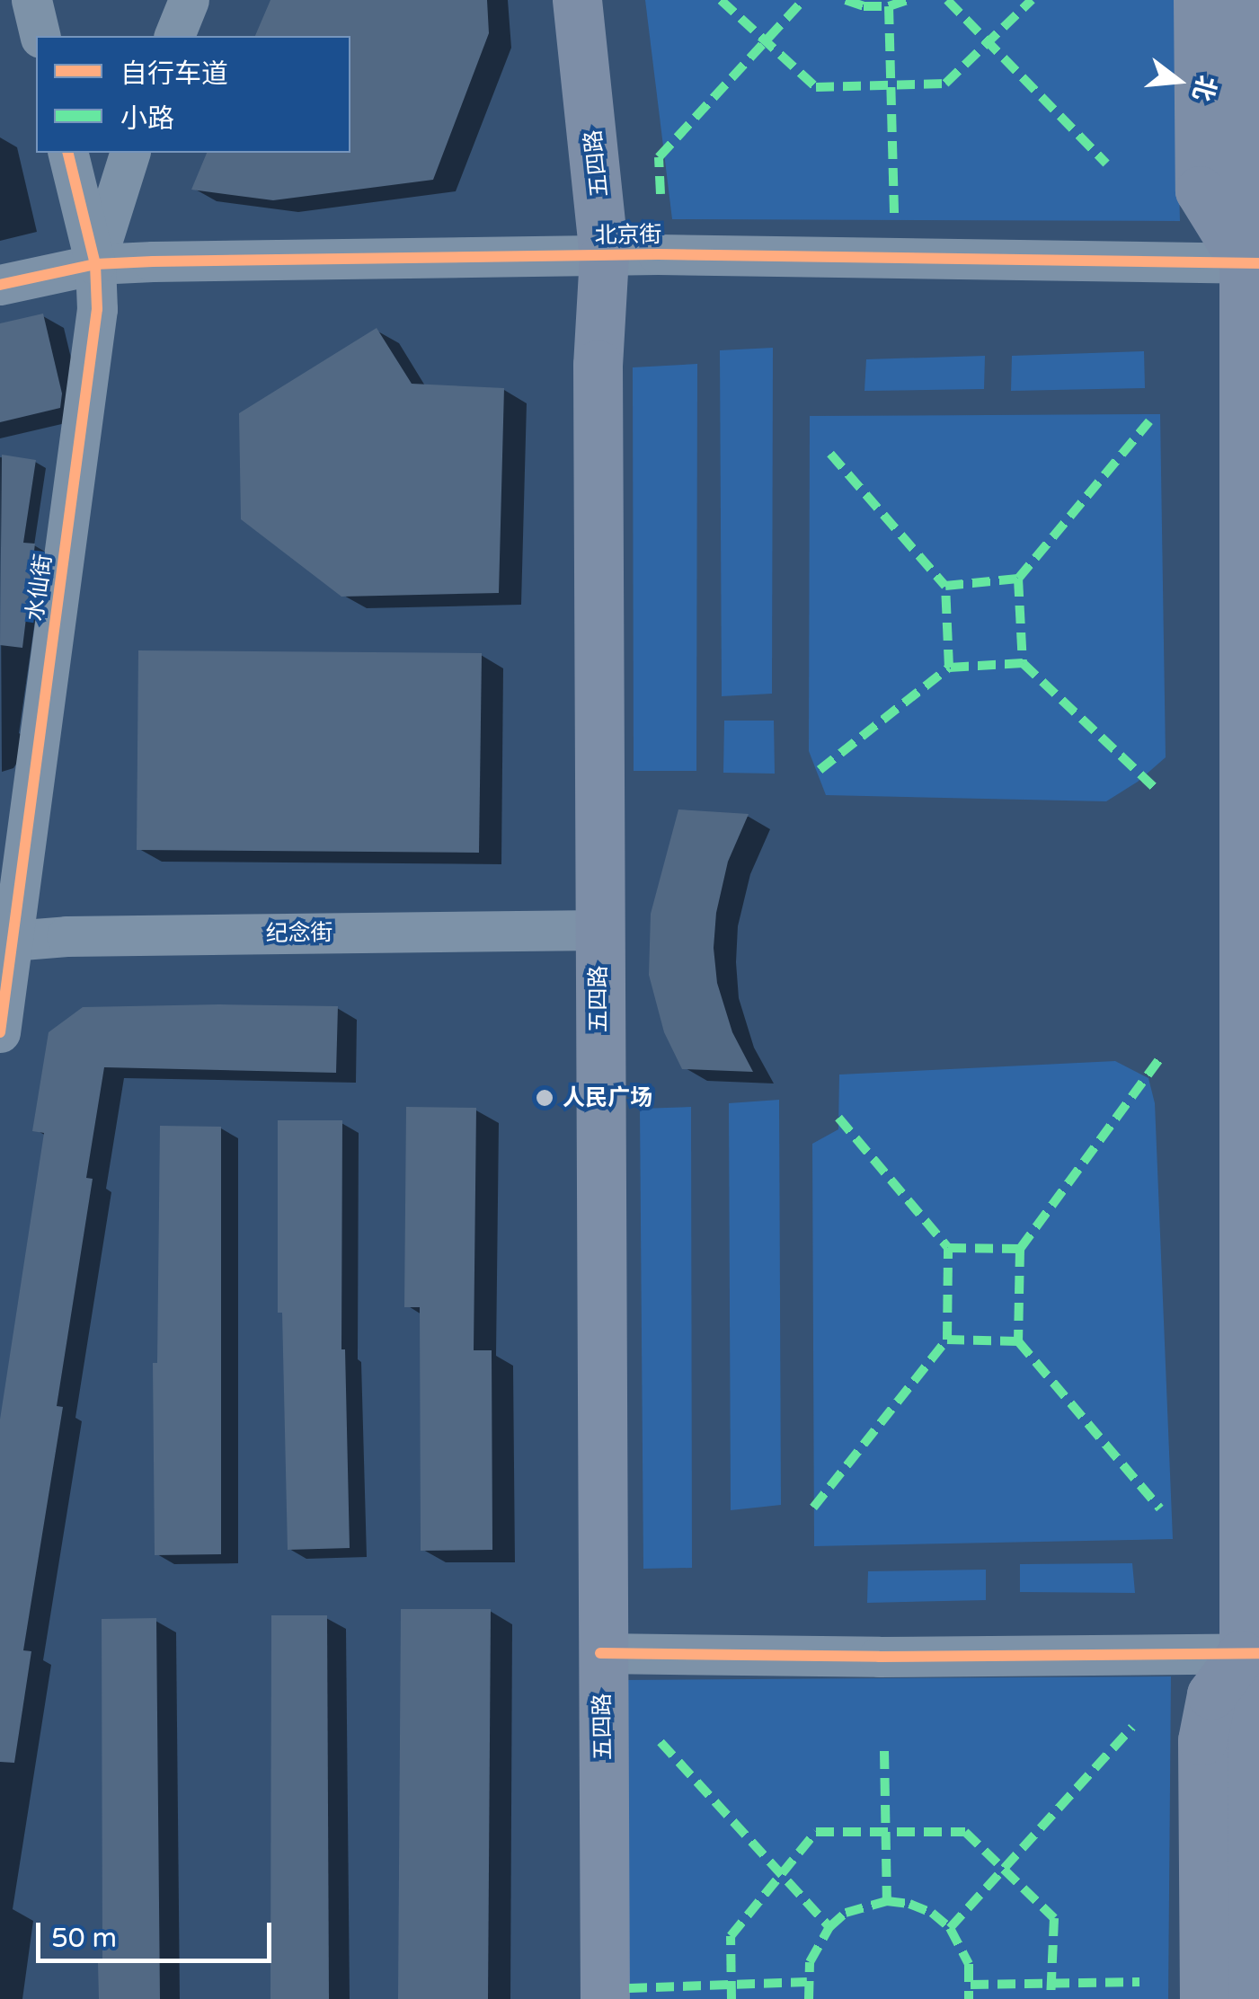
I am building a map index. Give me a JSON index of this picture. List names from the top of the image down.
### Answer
{
  "streets": {
    "main road": ["五四路"],
    "street": ["北京街", "水仙街", "纪念街"]
  },
  "crossings": [
    ["五四路", "北京街"],
    ["五四路", "纪念街"],
    ["北京街", "水仙街"],
    ["水仙街", "纪念街"]
  ],
  "places": ["人民广场"],
  "legend": ["自行车道", "小路"],
  "scale_bar": "50 m",
  "north": "right"
}
